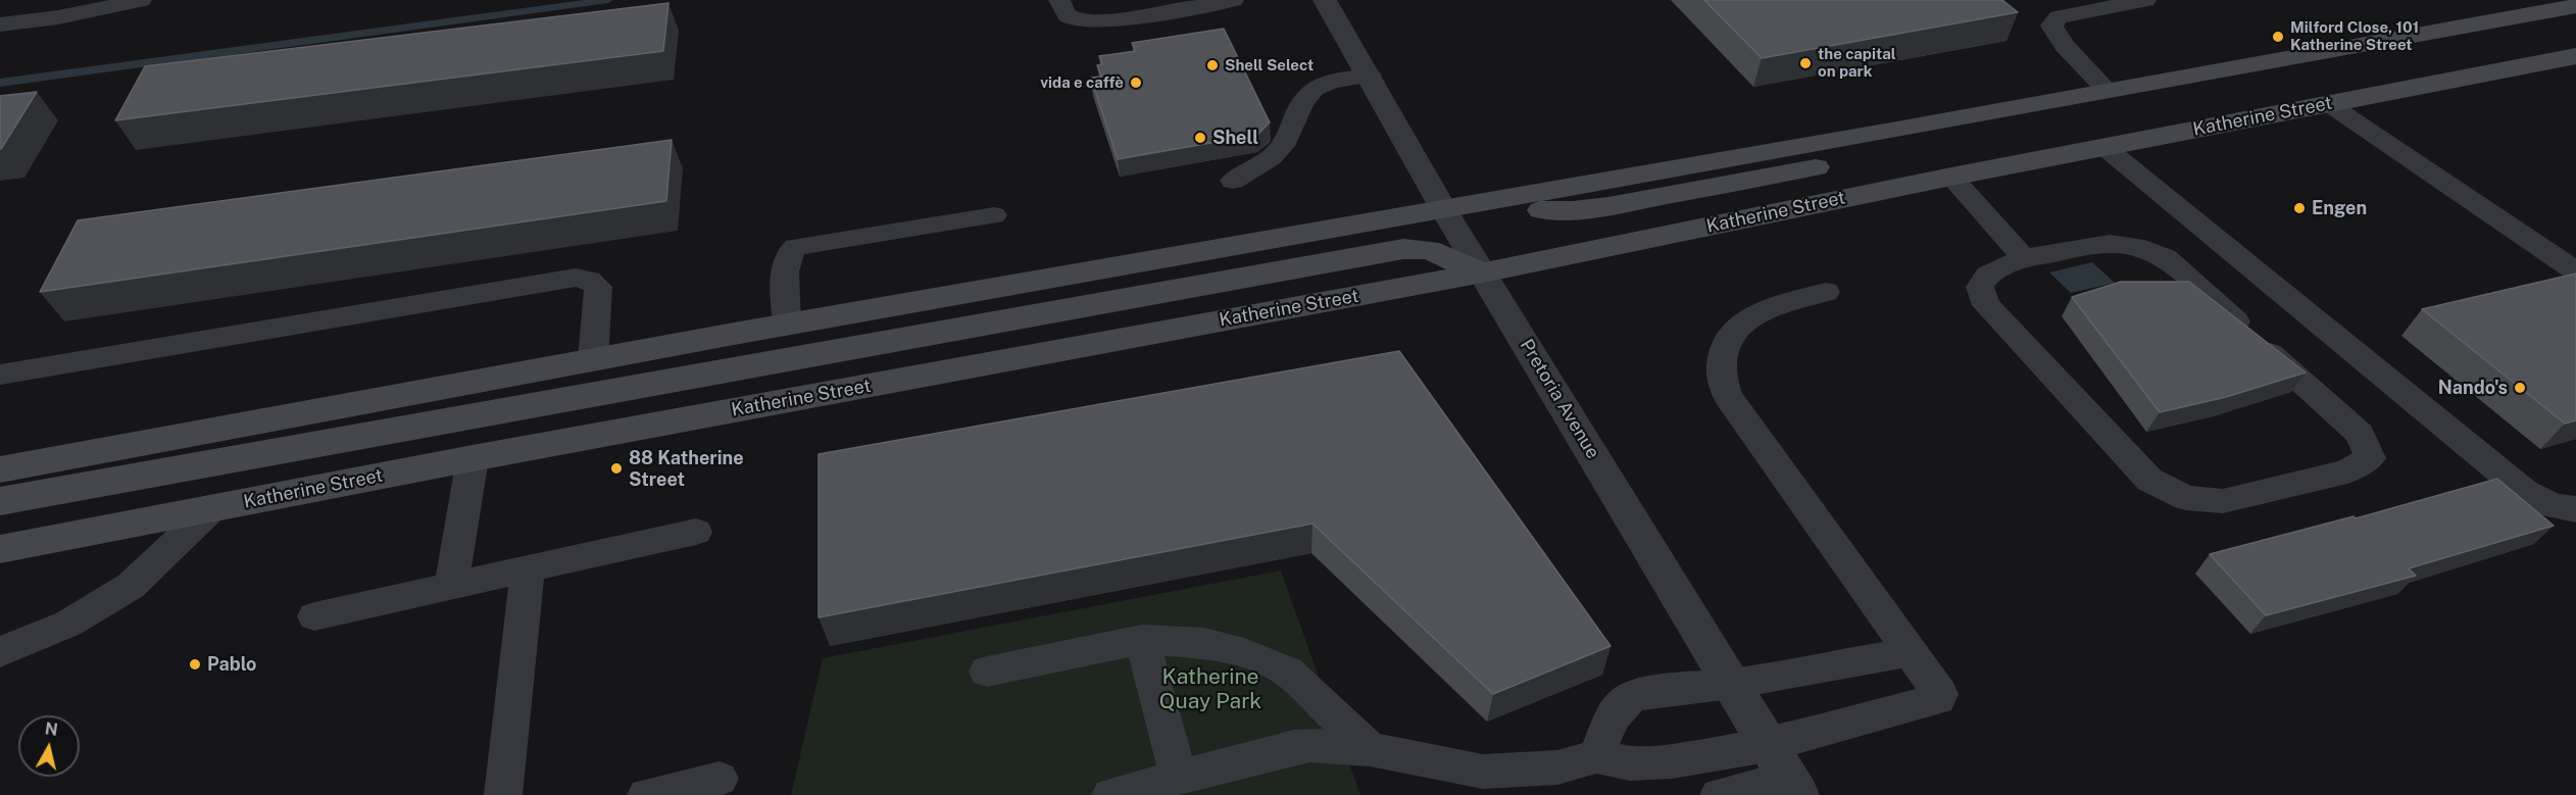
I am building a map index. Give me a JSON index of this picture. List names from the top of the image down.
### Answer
{
  "streets": {
    "main road": ["Katherine Street"],
    "street": ["Pretoria Avenue"]
  },
  "crossings": [
    ["Katherine Street", "Pretoria Avenue"]
  ],
  "parks": ["Katherine Quay Park"],
  "places": [
    "Milford Close, 101 Katherine Street",
    "the capital on park",
    "Shell Select",
    "vida e caffè",
    "Shell",
    "Engen",
    "Nando's",
    "88 Katherine Street",
    "Pablo"
  ],
  "north": "top"
}
